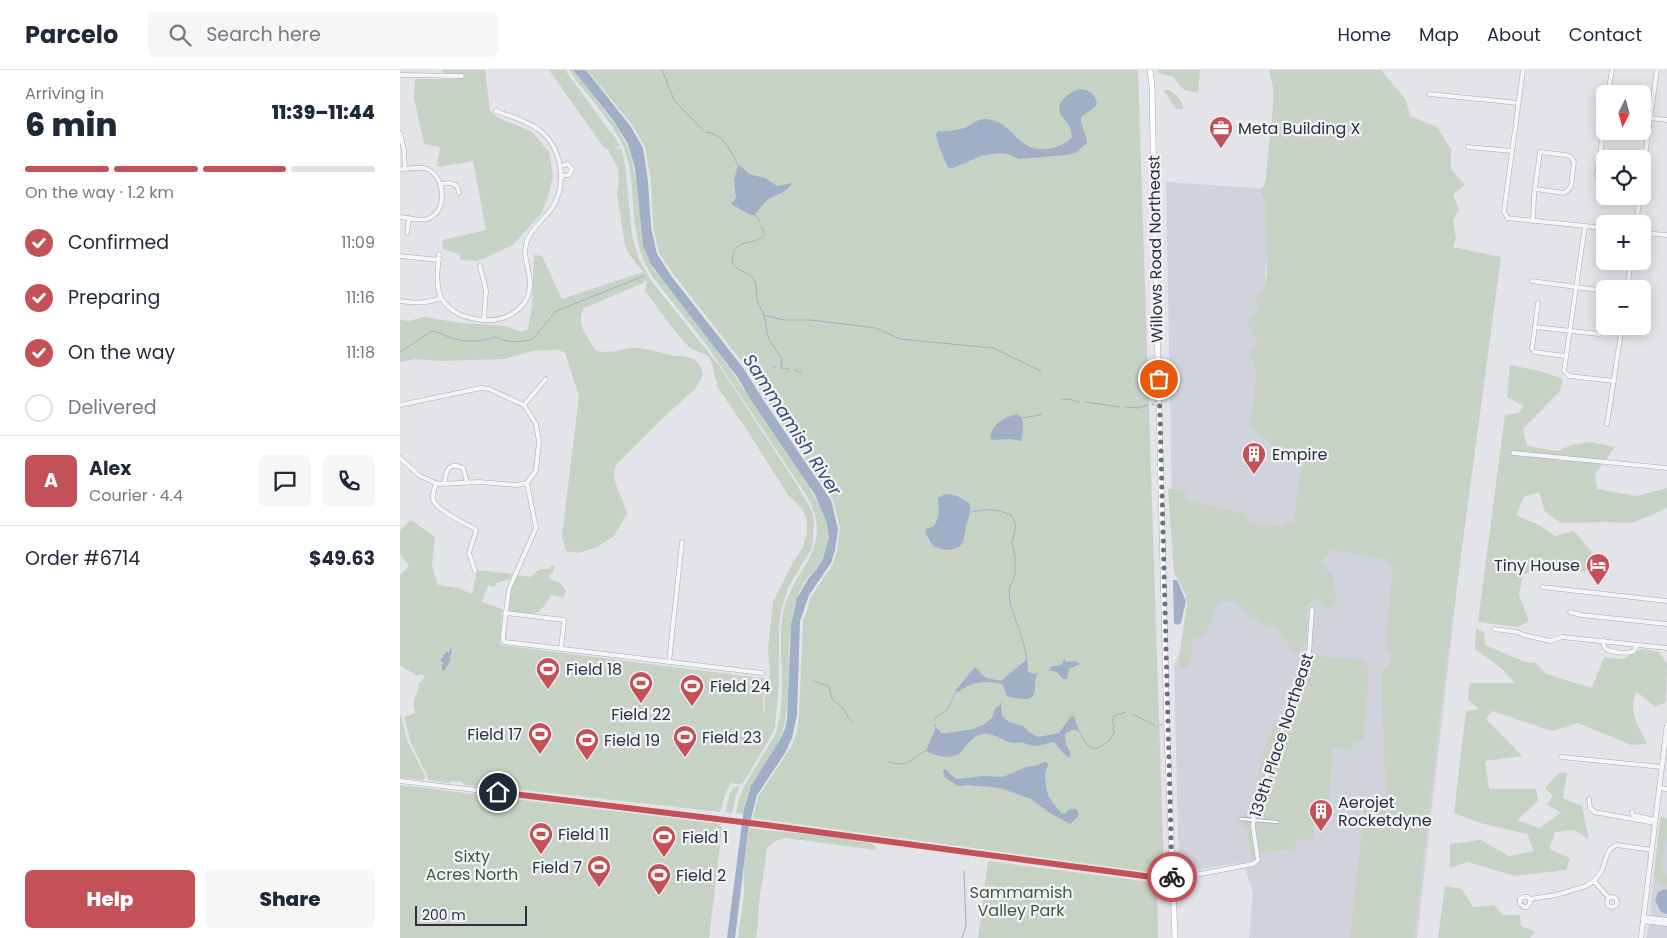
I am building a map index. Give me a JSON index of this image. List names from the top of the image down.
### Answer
{
  "streets": {
    "main road": ["Willows Road Northeast"],
    "street": ["139th Place Northeast"]
  },
  "crossings": [
    ["Willows Road Northeast", "139th Place Northeast"]
  ],
  "water": ["Sammamish River"],
  "parks": ["Sixty Acres North", "Sammamish Valley Park"],
  "places": {
    "office": ["Meta Building X"],
    "building": ["Empire", "Aerojet Rocketdyne"],
    "hotel": ["Tiny House"],
    "sports": [
      "Field 18",
      "Field 22",
      "Field 24",
      "Field 17",
      "Field 23",
      "Field 19",
      "Field 11",
      "Field 1",
      "Field 7",
      "Field 2"
    ]
  },
  "scale_bar": "200 m",
  "north": "bottom",
  "page": {
    "header": "Parcelo",
    "search": "Search here",
    "nav": [
      "Home",
      "Map",
      "About",
      "Contact"
    ],
    "heading": ["6 min", "Arriving in", "11:39–11:44"],
    "panel": [
      "Alex",
      "Courier · 4.4",
      "Order #6714",
      "$49.63"
    ],
    "map_buttons": ["+", "−"],
    "bar": "On the way · 1.2 km",
    "list": [
      ["Confirmed", "11:09"],
      ["Preparing", "11:16"],
      ["On the way", "11:18"],
      "Delivered"
    ],
    "round": "A",
    "buttons": ["Help", "Share"],
    "scale": "200 m"
  }
}
